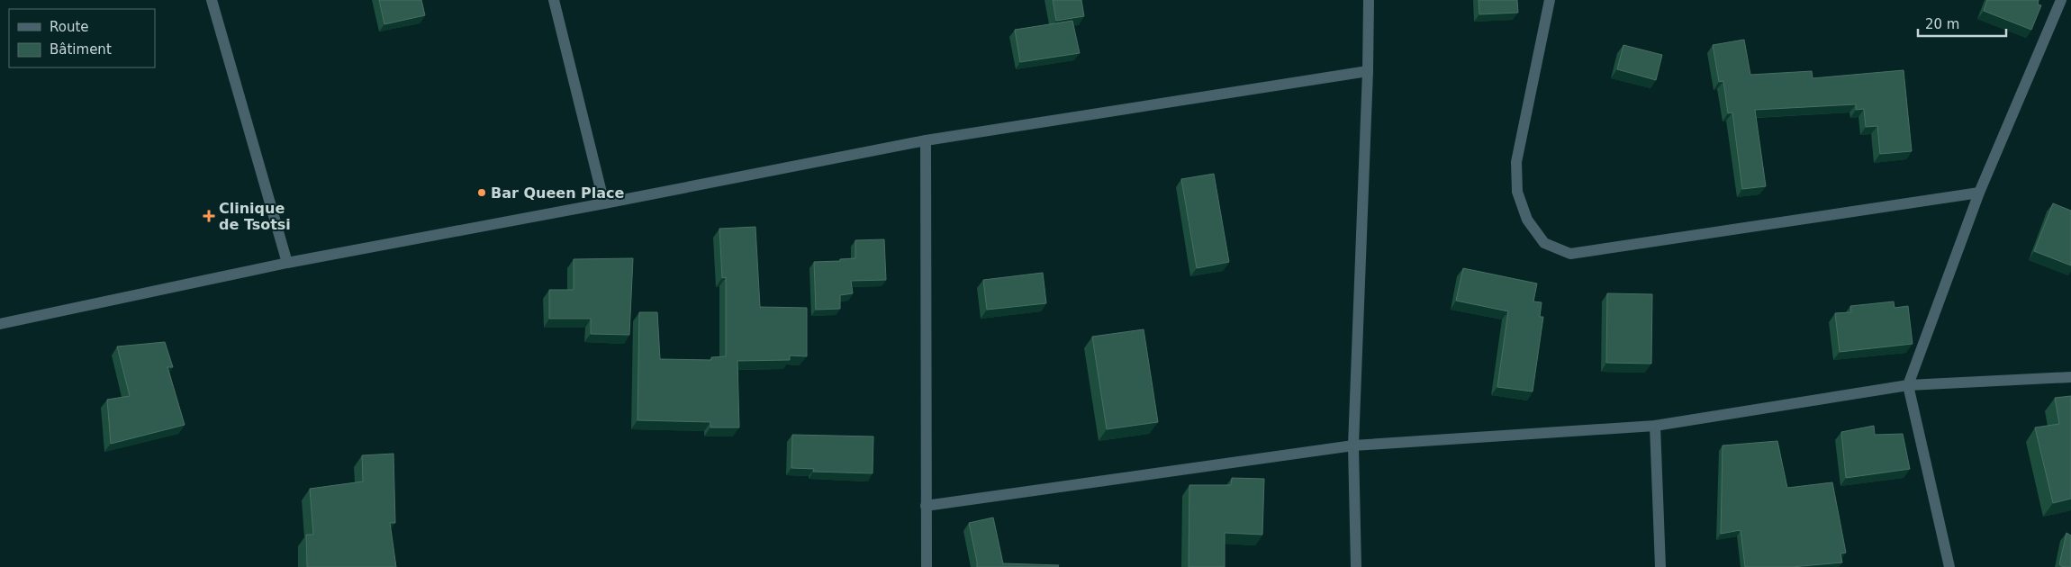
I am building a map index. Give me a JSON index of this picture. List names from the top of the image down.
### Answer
{
  "places": {
    "other": ["Bar Queen Place"],
    "health": ["Clinique de Tsotsi"]
  },
  "legend": ["Route", "Bâtiment"],
  "scale_bar": "20 m"
}
